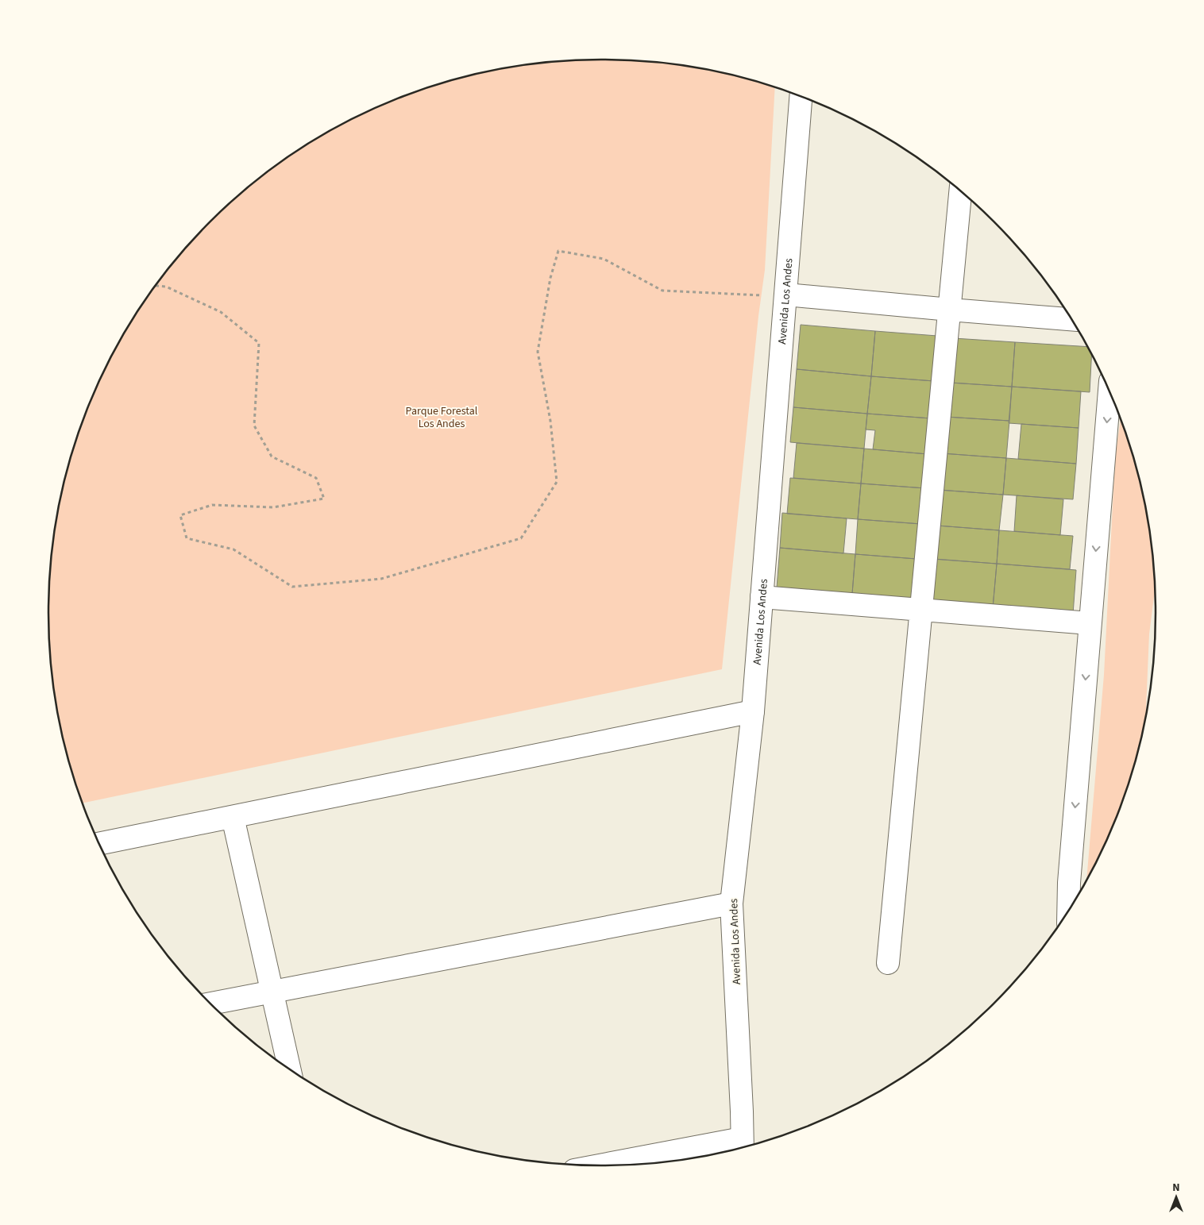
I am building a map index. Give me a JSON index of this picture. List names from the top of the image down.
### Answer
{
  "streets": {
    "street": ["Avenida Los Andes"]
  },
  "parks": ["Parque Forestal Los Andes"],
  "north": "top"
}
